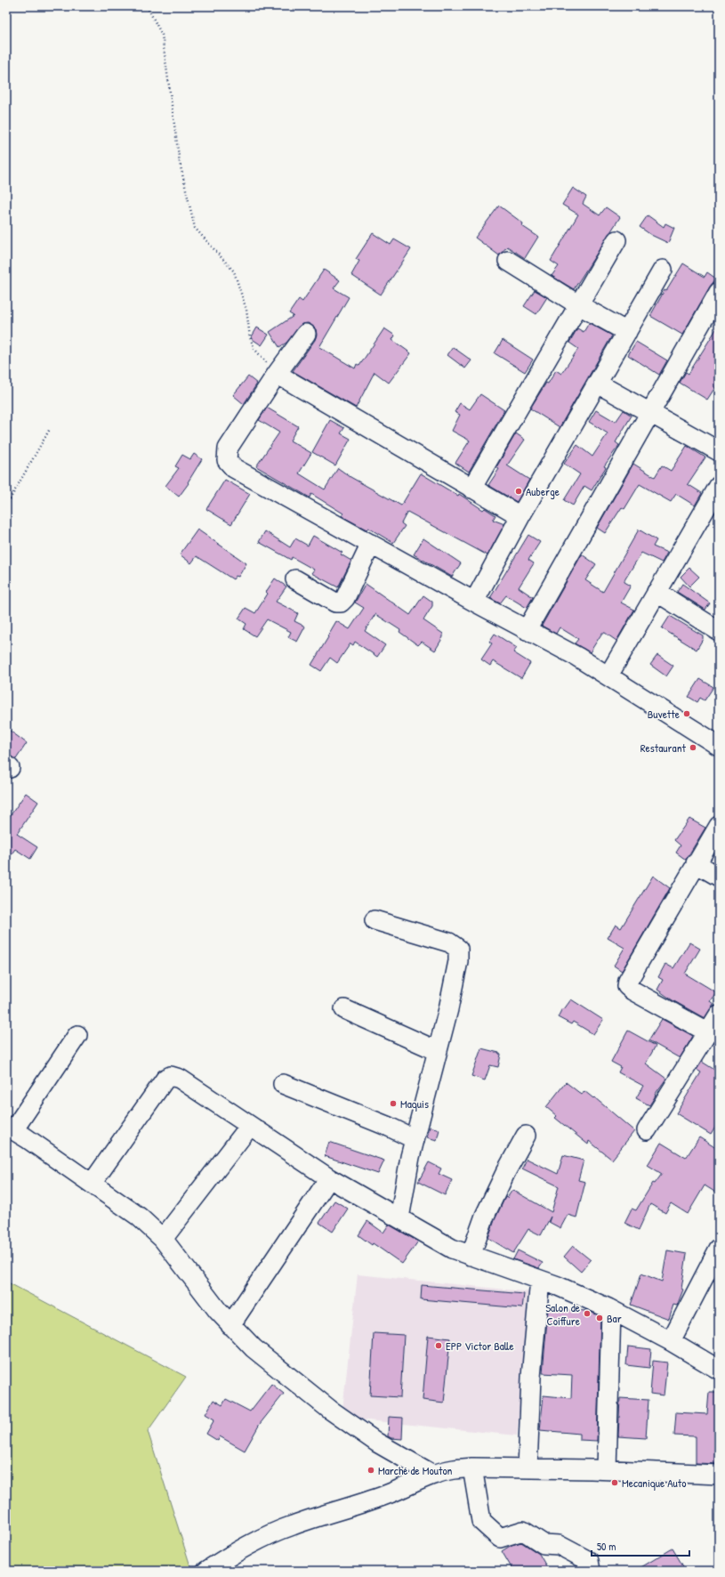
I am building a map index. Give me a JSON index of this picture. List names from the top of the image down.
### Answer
{
  "places": [
    "Auberge",
    "Buvette",
    "Restaurant",
    "Maquis",
    "Salon de Coiffure",
    "Bar",
    "EPP Victor Balle",
    "Marché de Mouton",
    "Mecanique Auto"
  ],
  "scale_bar": "50 m"
}
